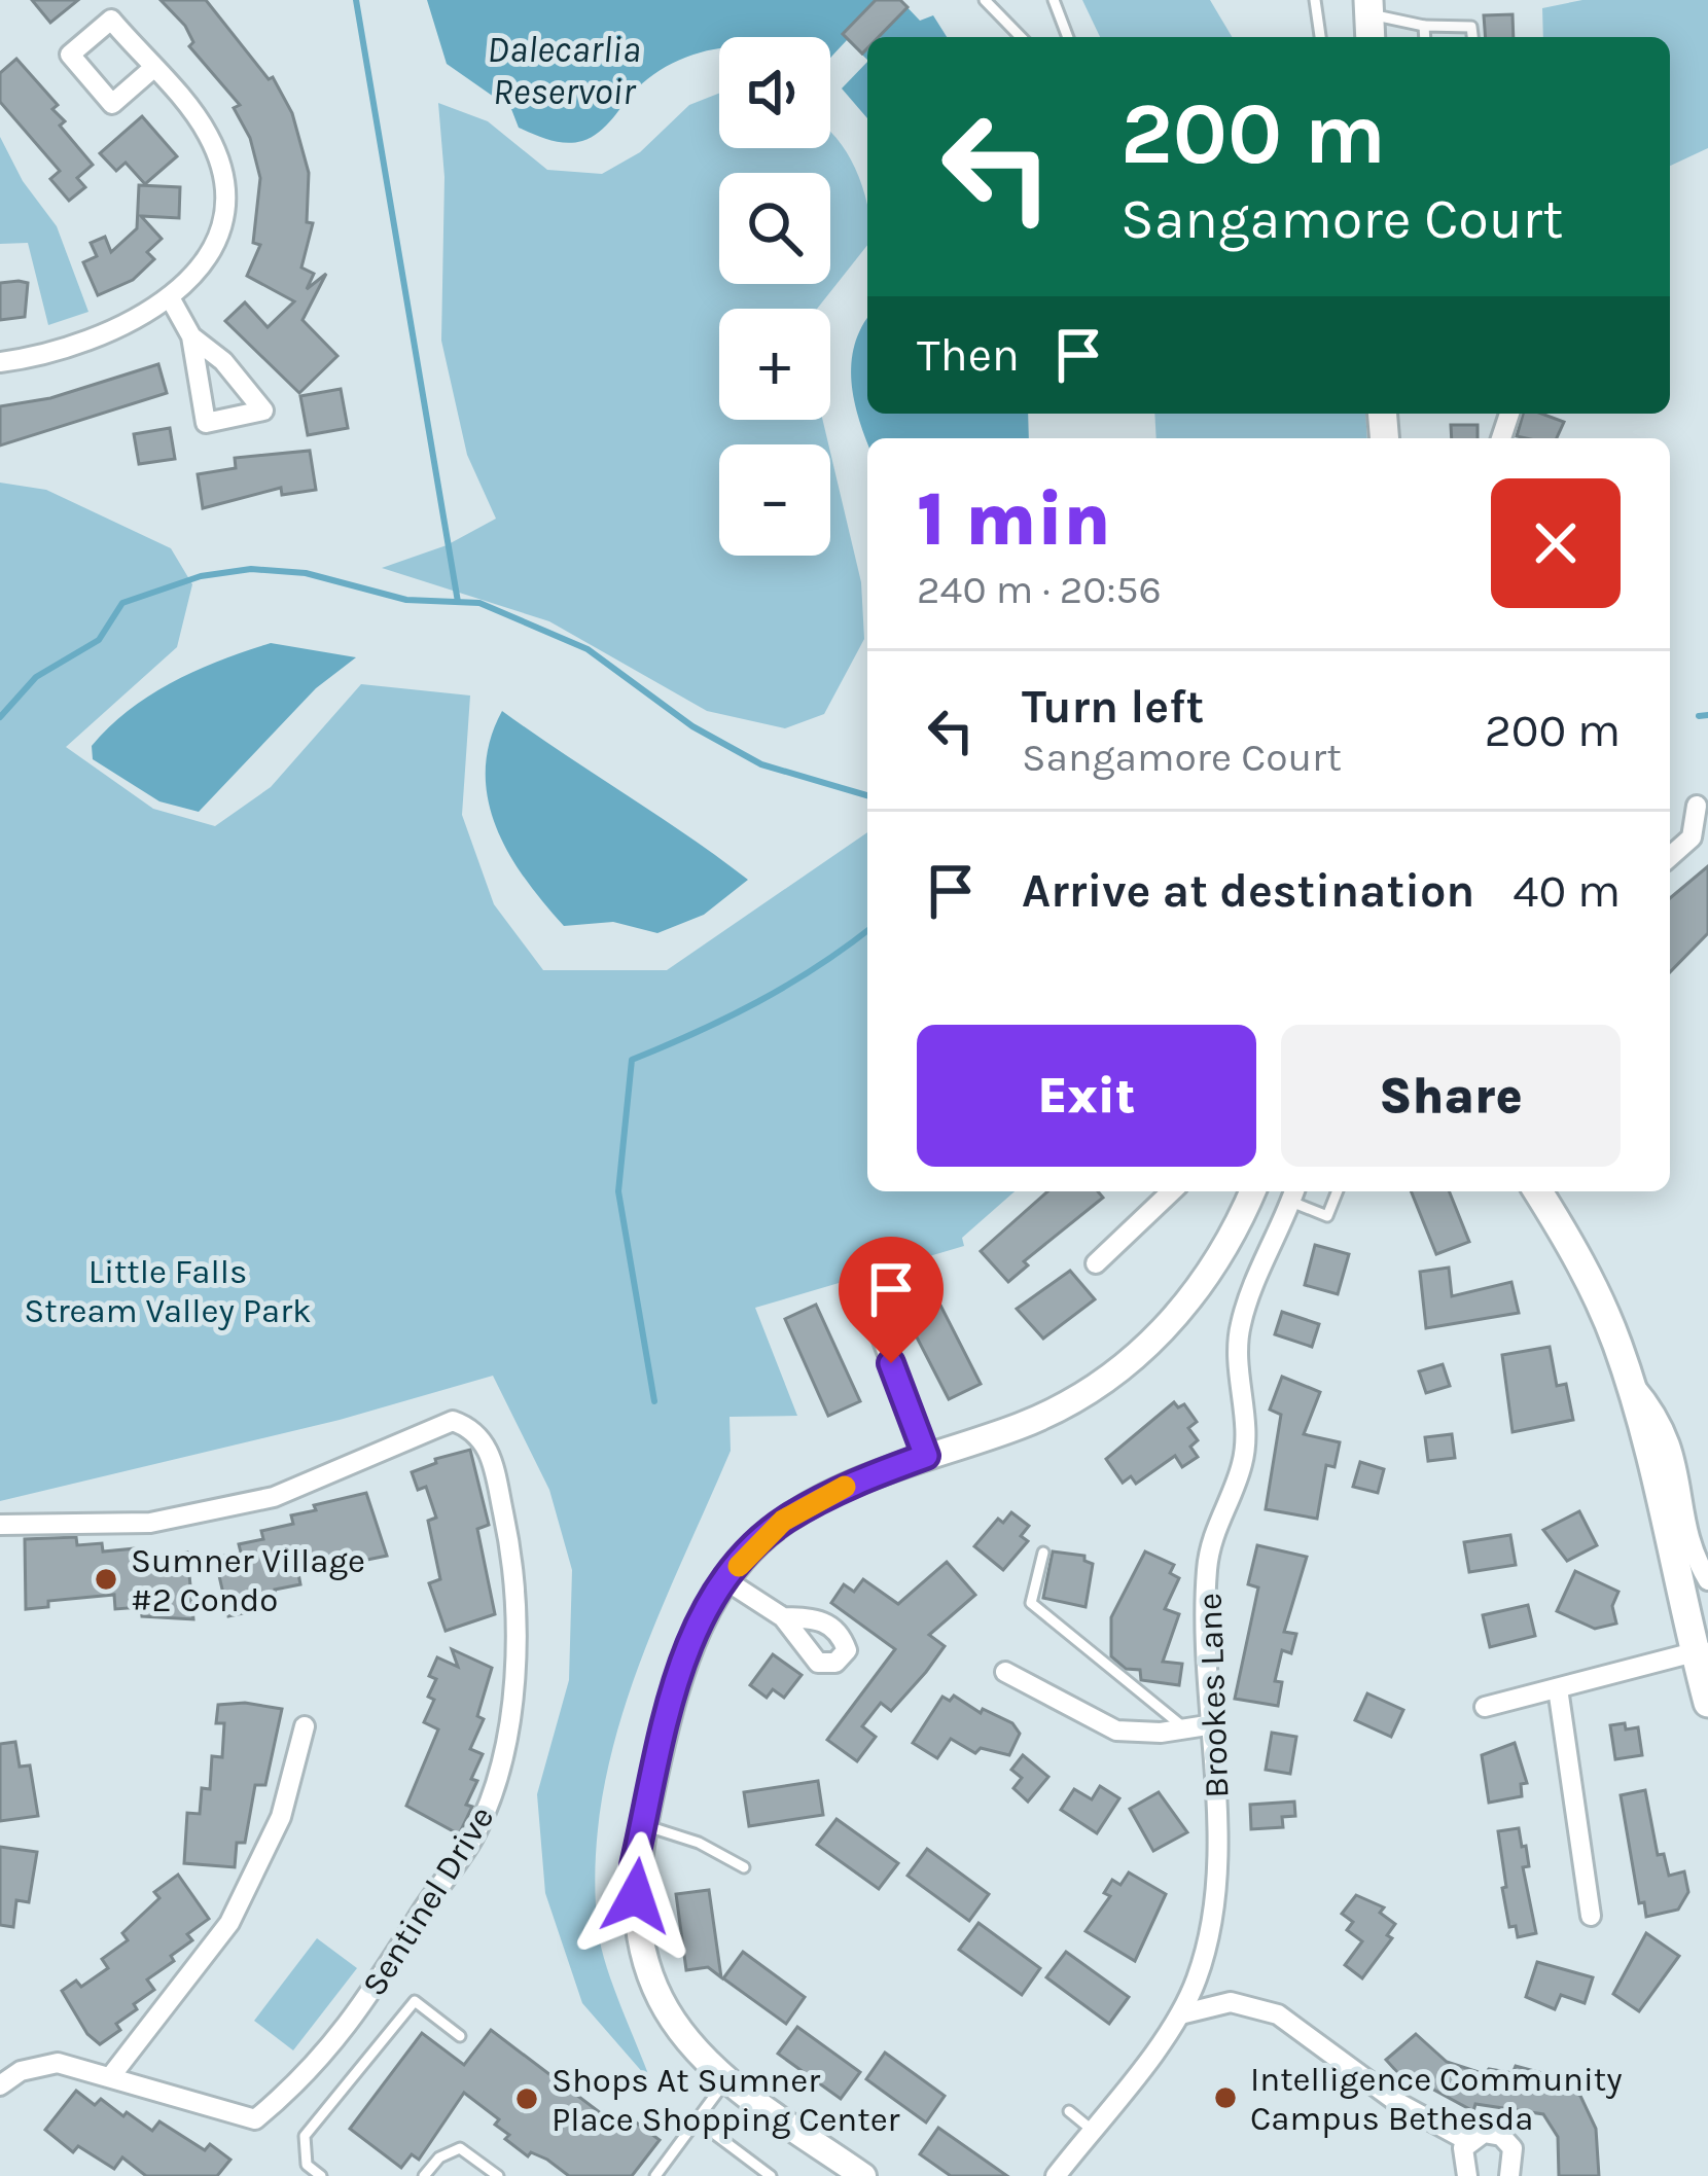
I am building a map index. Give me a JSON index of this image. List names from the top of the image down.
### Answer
{
  "streets": {
    "street": ["Brookes Lane", "Sentinel Drive"]
  },
  "water": ["Dalecarlia Reservoir"],
  "parks": ["Little Falls Stream Valley Park"],
  "places": ["Sumner Village #2 Condo", "Intelligence Community Campus Bethesda", "Shops At Sumner Place Shopping Center"],
  "page": {
    "map_buttons": ["+", "−"],
    "turn": ["200 m", "Sangamore Court"],
    "then": "Then",
    "heading": ["1 min", "240 m · 20:56"],
    "list": [
      {
        "name": "Turn left",
        "note": "Sangamore Court",
        "value": "200 m"
      },
      {
        "name": "Arrive at destination",
        "value": "40 m"
      }
    ],
    "buttons": ["Exit", "Share"]
  }
}
